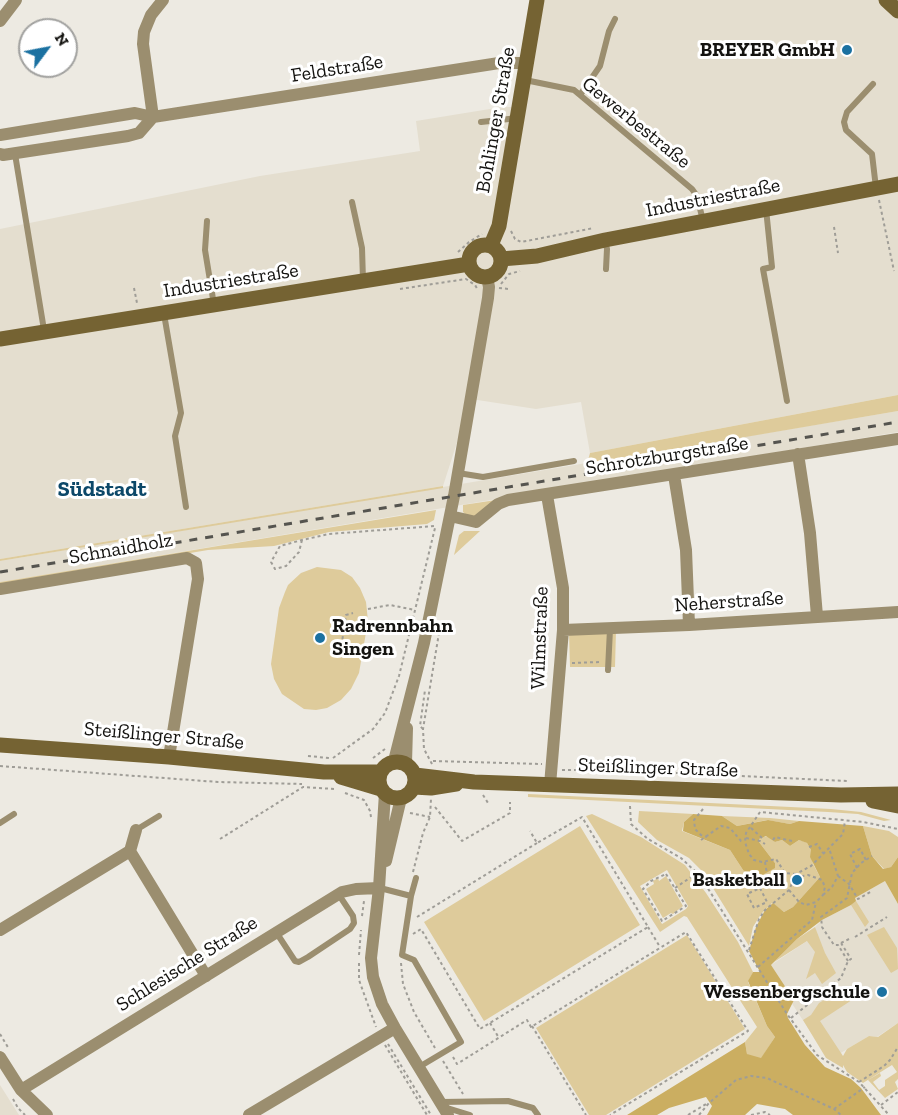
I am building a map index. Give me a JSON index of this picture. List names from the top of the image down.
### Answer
{
  "streets": {
    "street": [
      "Feldstraße",
      "Bohlinger Straße",
      "Industriestraße",
      "Schrotzburgstraße",
      "Schnaidholz",
      "Neherstraße",
      "Wilmstraße",
      "Steißlinger Straße",
      "Schlesische Straße"
    ],
    "lane": ["Gewerbestraße"]
  },
  "crossings": [
    ["Feldstraße", "Bohlinger Straße"],
    ["Bohlinger Straße", "Gewerbestraße"],
    ["Gewerbestraße", "Industriestraße"],
    ["Schrotzburgstraße", "Wilmstraße"],
    ["Schnaidholz", "Steißlinger Straße"],
    ["Neherstraße", "Wilmstraße"],
    ["Wilmstraße", "Steißlinger Straße"]
  ],
  "districts": ["Südstadt"],
  "places": [
    "BREYER GmbH",
    "Radrennbahn Singen",
    "Basketball",
    "Wessenbergschule"
  ],
  "north": "top right"
}
